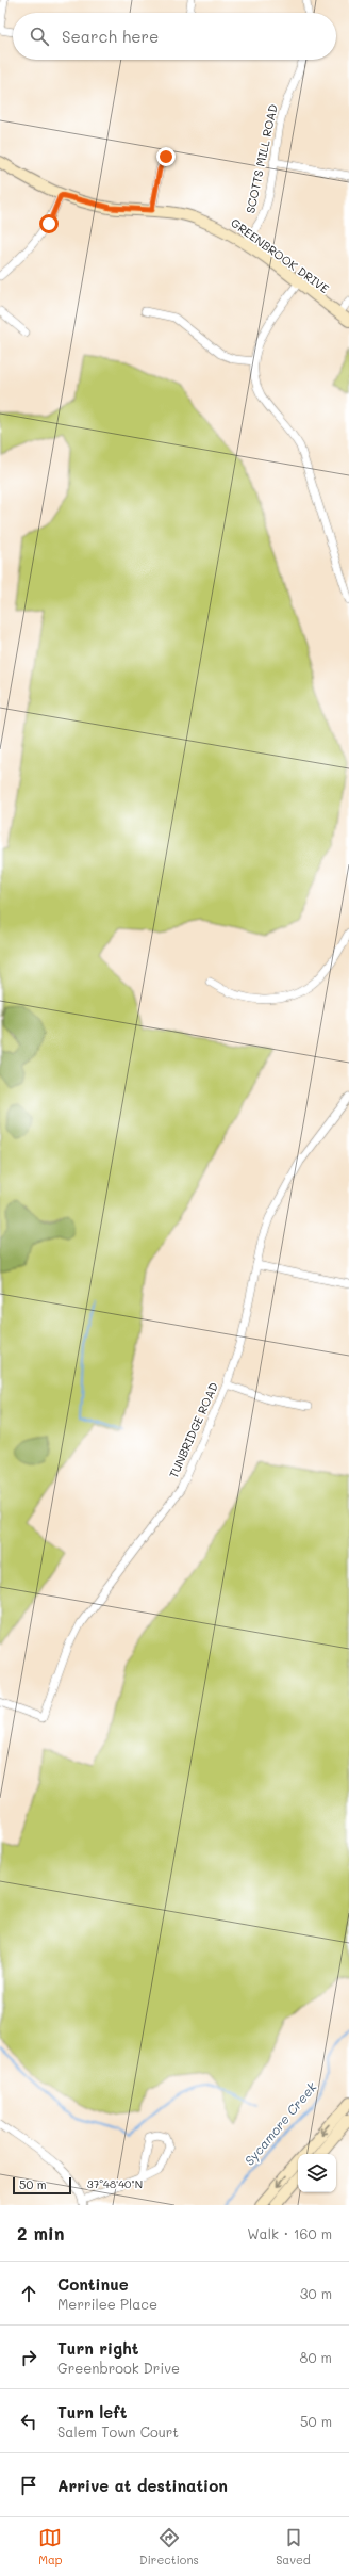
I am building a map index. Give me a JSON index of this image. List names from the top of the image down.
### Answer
{
  "streets": {
    "street": ["SCOTTS MILL ROAD", "GREENBROOK DRIVE", "TUNBRIDGE ROAD"]
  },
  "crossings": [
    ["SCOTTS MILL ROAD", "GREENBROOK DRIVE"]
  ],
  "water": ["Sycamore Creek"],
  "scale_bar": "50 m",
  "page": {
    "search": "Search here",
    "scale": "50 m",
    "heading": ["2 min", "Walk · 160 m"],
    "list": [
      ["Continue", "Merrilee Place", "30 m"],
      ["Turn right", "Greenbrook Drive", "80 m"],
      ["Turn left", "Salem Town Court", "50 m"],
      "Arrive at destination"
    ],
    "nav": ["Map", "Directions", "Saved"]
  },
  "coordinates": ["37°48'40\"N"]
}
